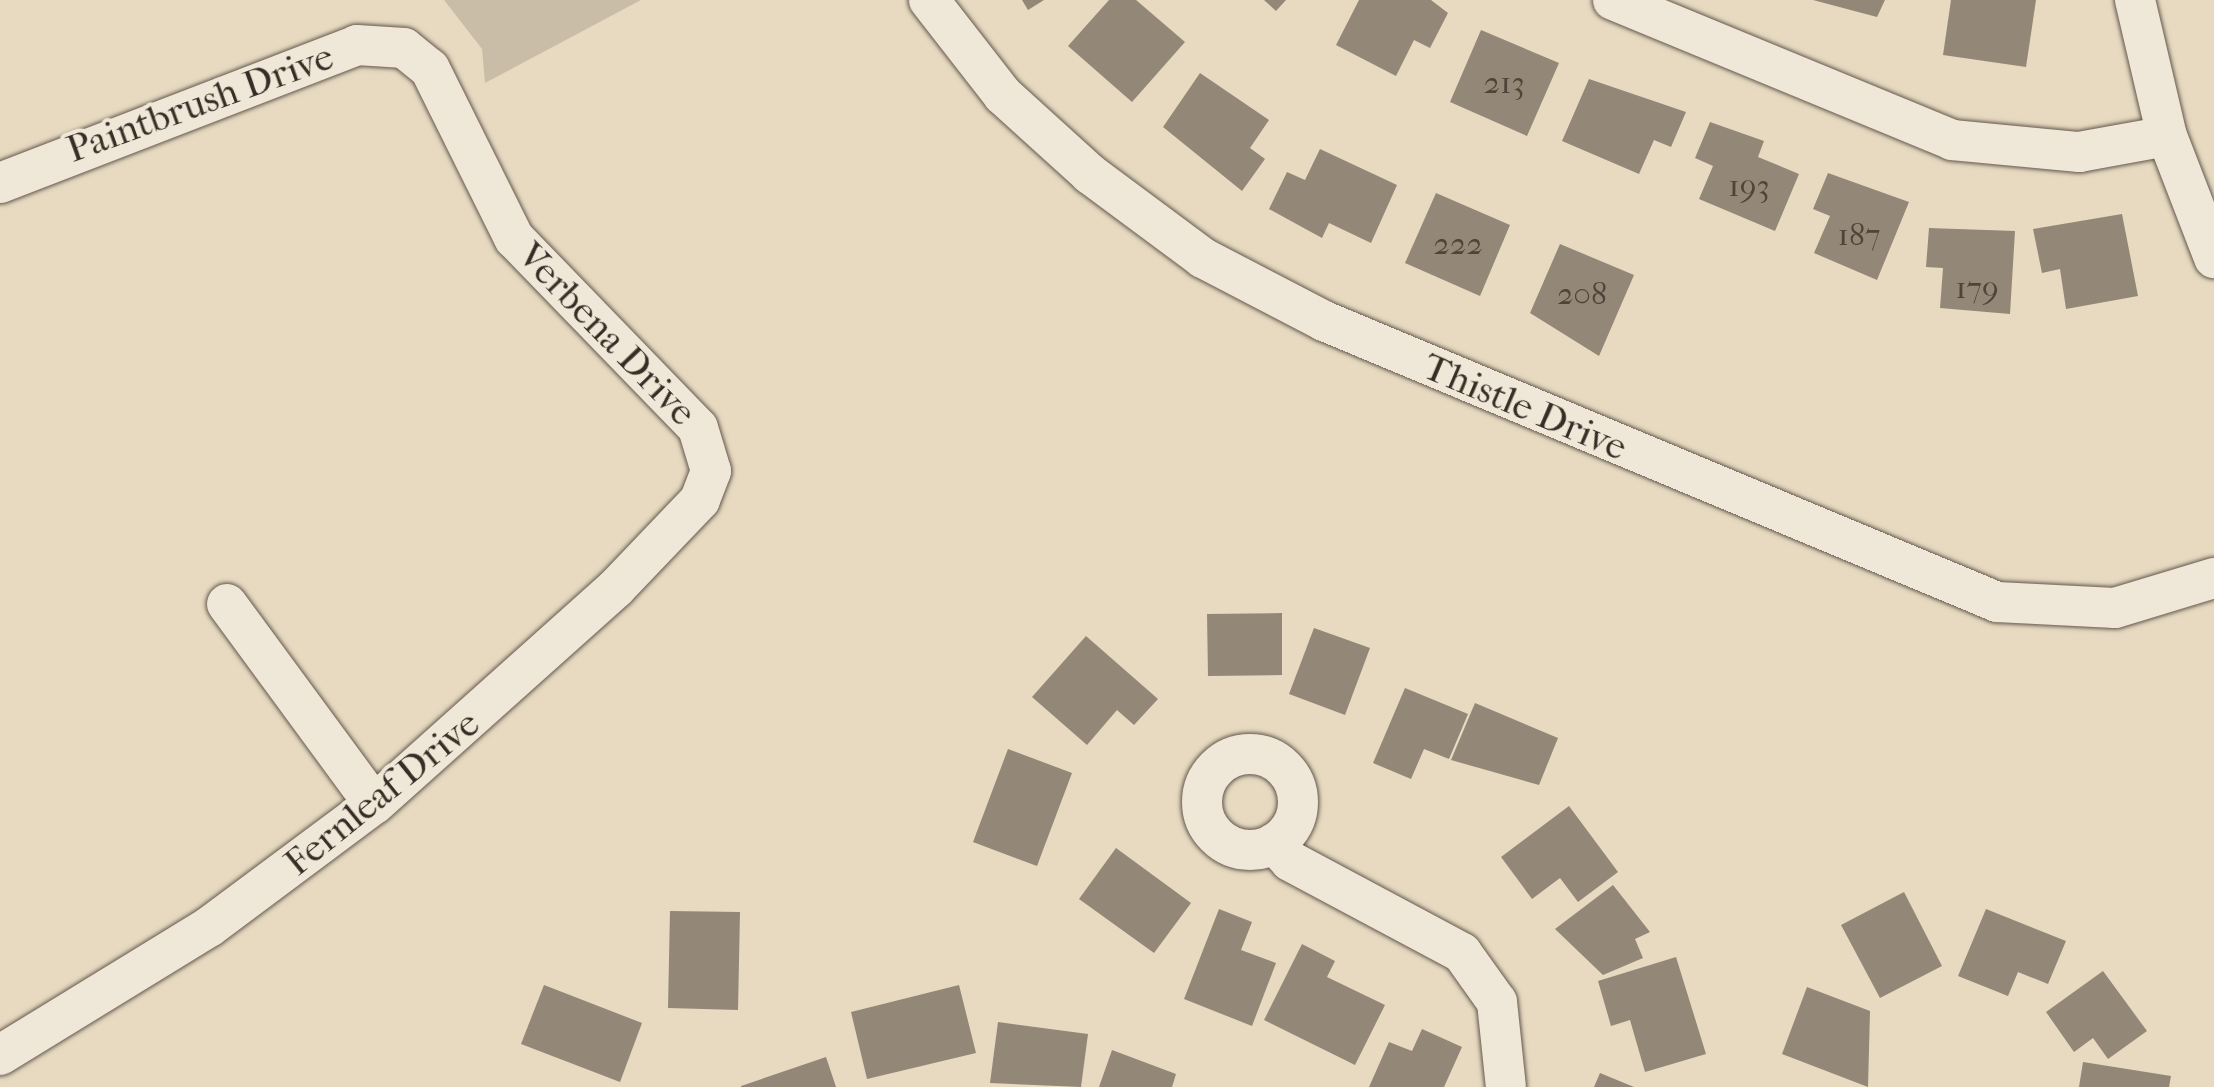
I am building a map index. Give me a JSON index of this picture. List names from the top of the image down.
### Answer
{
  "streets": {
    "street": [
      "Paintbrush Drive",
      "Verbena Drive",
      "Thistle Drive",
      "Fernleaf Drive"
    ]
  },
  "crossings": [
    ["Paintbrush Drive", "Verbena Drive"],
    ["Verbena Drive", "Fernleaf Drive"]
  ],
  "house_numbers": [
    "213",
    "193",
    "187",
    "222",
    "179",
    "208"
  ]
}
